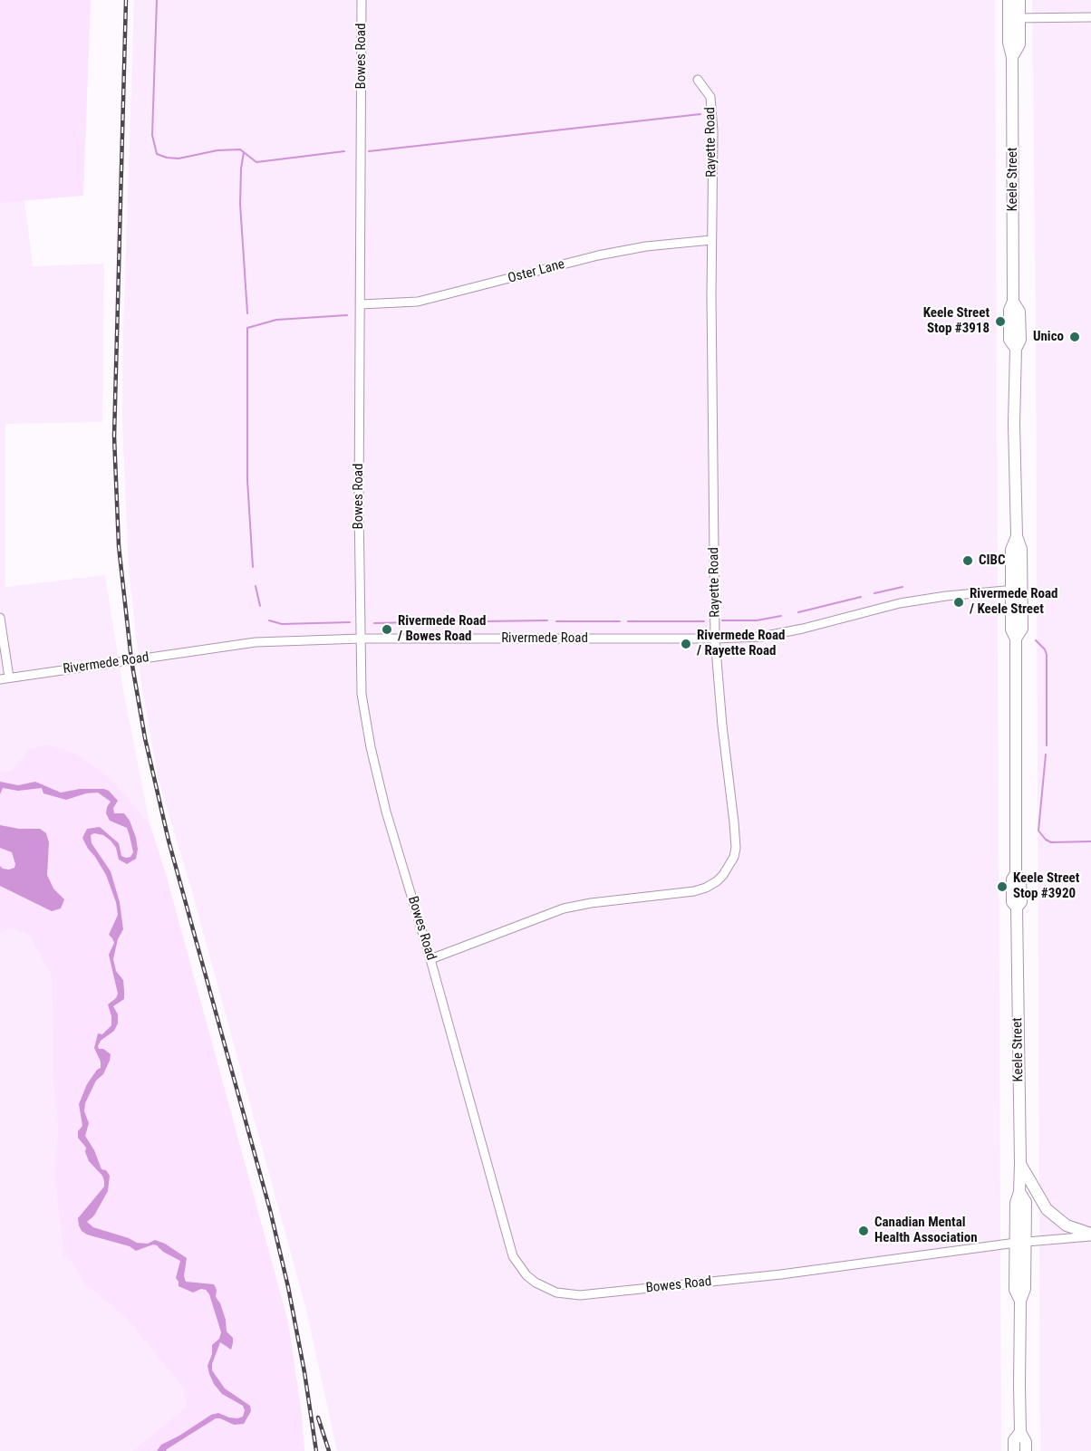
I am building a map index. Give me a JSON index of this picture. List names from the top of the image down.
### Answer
{
  "streets": {
    "main road": ["Keele Street"],
    "street": [
      "Bowes Road",
      "Rayette Road",
      "Oster Lane",
      "Rivermede Road"
    ]
  },
  "crossings": [
    ["Bowes Road", "Rayette Road"],
    ["Bowes Road", "Keele Street"],
    ["Bowes Road", "Oster Lane"],
    ["Bowes Road", "Rivermede Road"],
    ["Rayette Road", "Oster Lane"],
    ["Rayette Road", "Rivermede Road"],
    ["Keele Street", "Rivermede Road"]
  ],
  "places": [
    "Keele Street Stop #3918",
    "Unico",
    "CIBC",
    "Rivermede Road / Keele Street",
    "Rivermede Road / Bowes Road",
    "Rivermede Road / Rayette Road",
    "Keele Street Stop #3920",
    "Canadian Mental Health Association"
  ]
}
